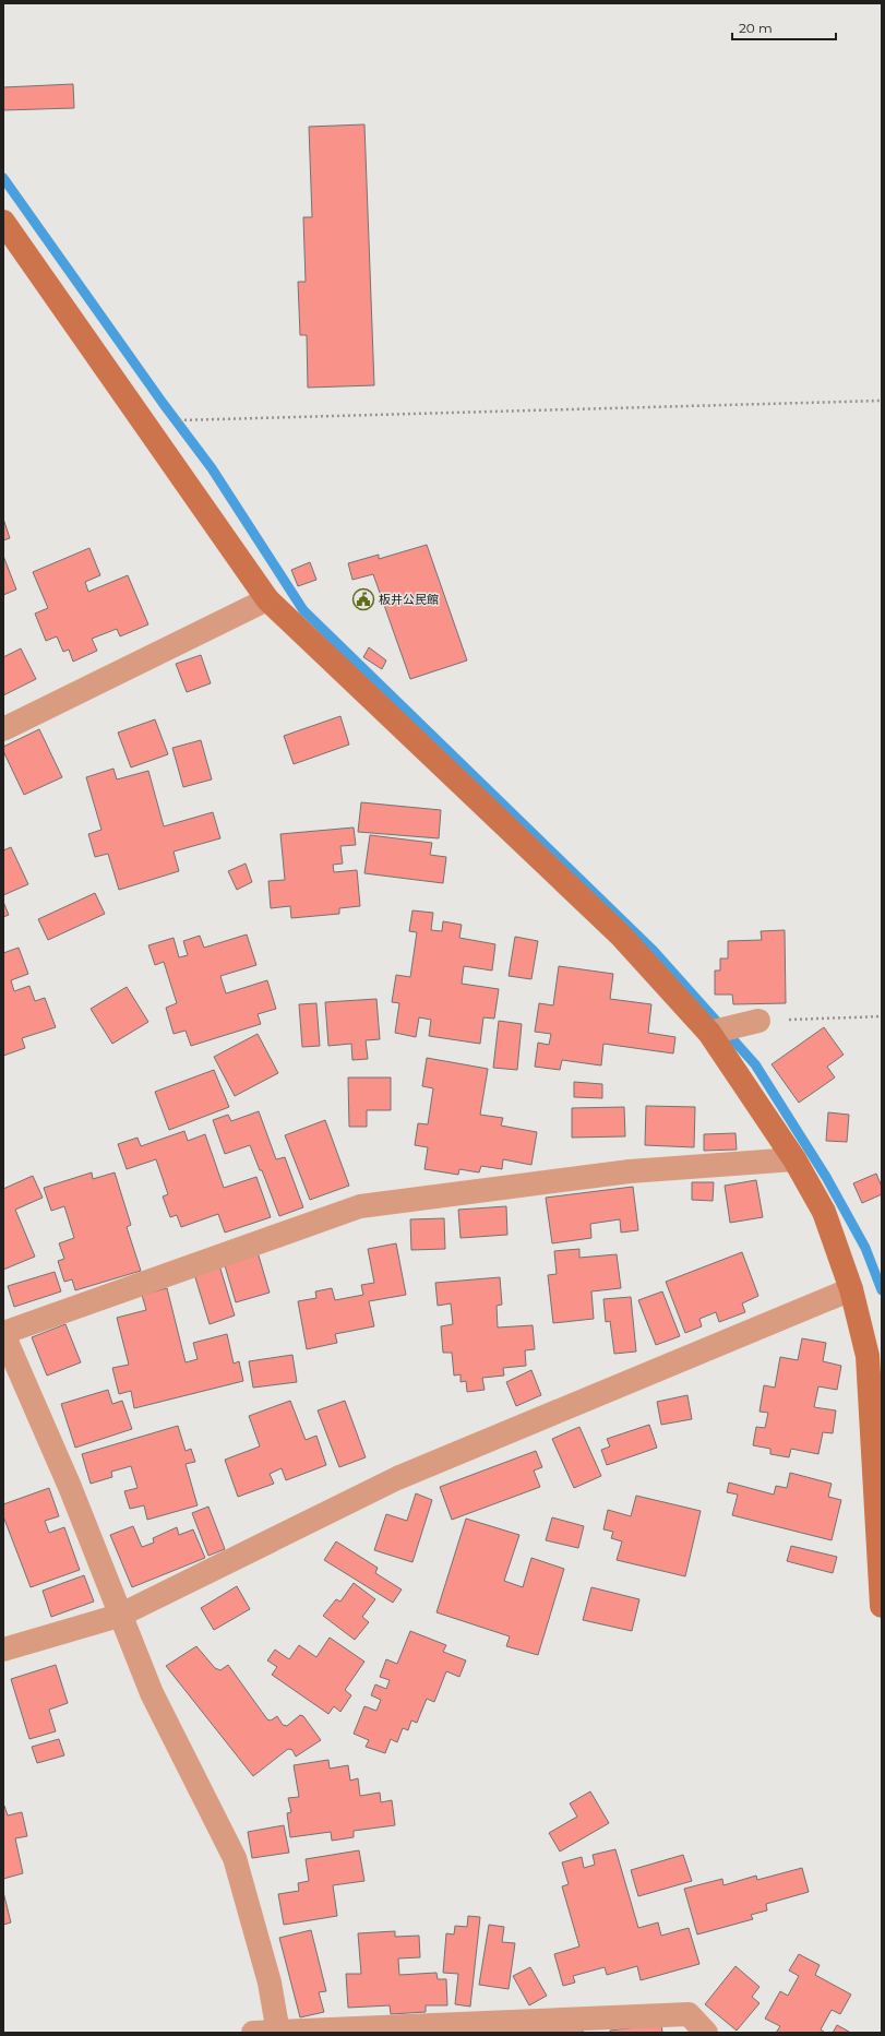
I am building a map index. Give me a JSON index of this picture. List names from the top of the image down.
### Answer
{
  "places": {
    "public building": ["板井公民館"]
  },
  "scale_bar": "20 m"
}
